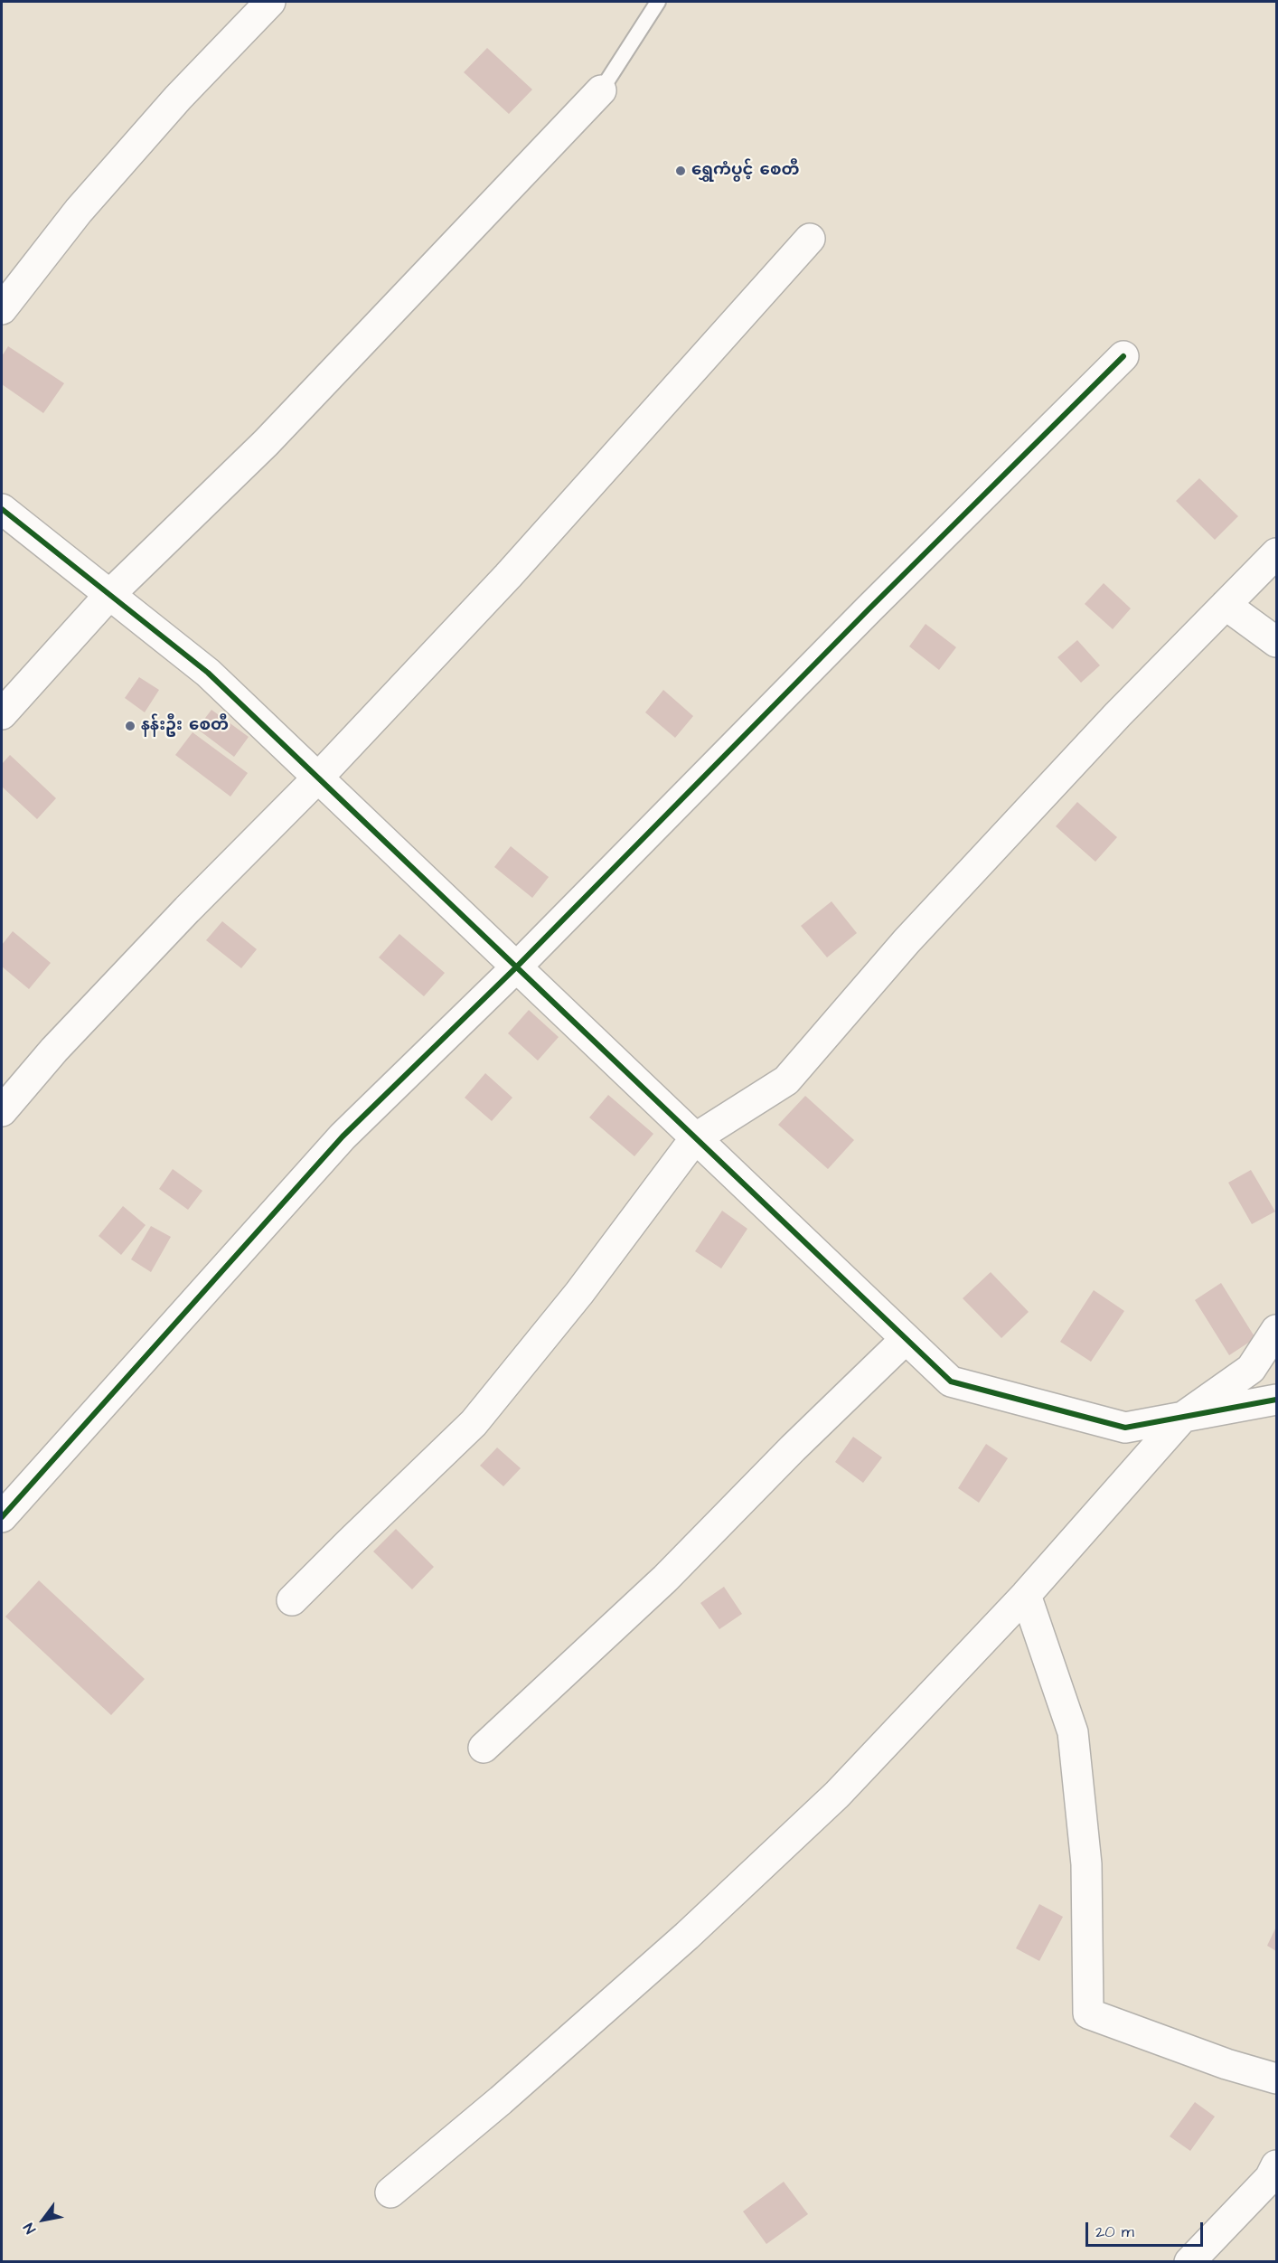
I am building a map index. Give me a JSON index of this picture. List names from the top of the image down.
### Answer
{
  "places": ["ရွှေကံပွင့် စေတီ", "နန်းဦး စေတီ"],
  "scale_bar": "20 m",
  "north": "bottom left"
}
